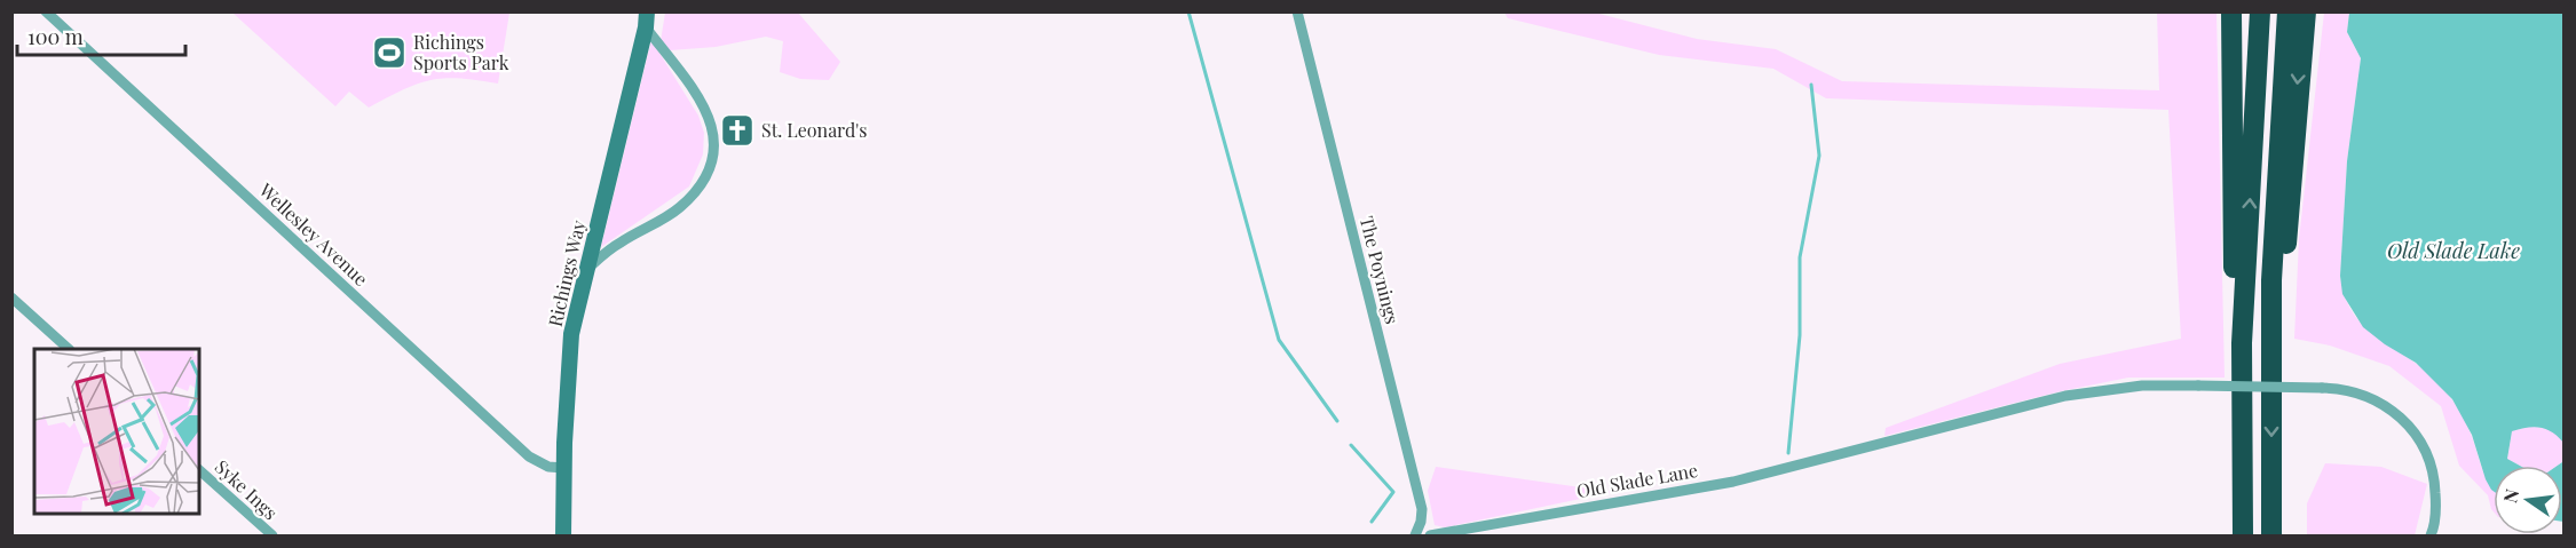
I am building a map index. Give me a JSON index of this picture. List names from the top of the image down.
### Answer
{
  "streets": {
    "street": [
      "Wellesley Avenue",
      "The Poynings",
      "Richings Way",
      "Old Slade Lane",
      "Syke Ings"
    ]
  },
  "crossings": [
    ["Wellesley Avenue", "Richings Way"]
  ],
  "water": ["Old Slade Lake"],
  "places": {
    "sports": ["Richings Sports Park"],
    "church": ["St. Leonard's"]
  },
  "scale_bar": "100 m",
  "north": "left"
}
